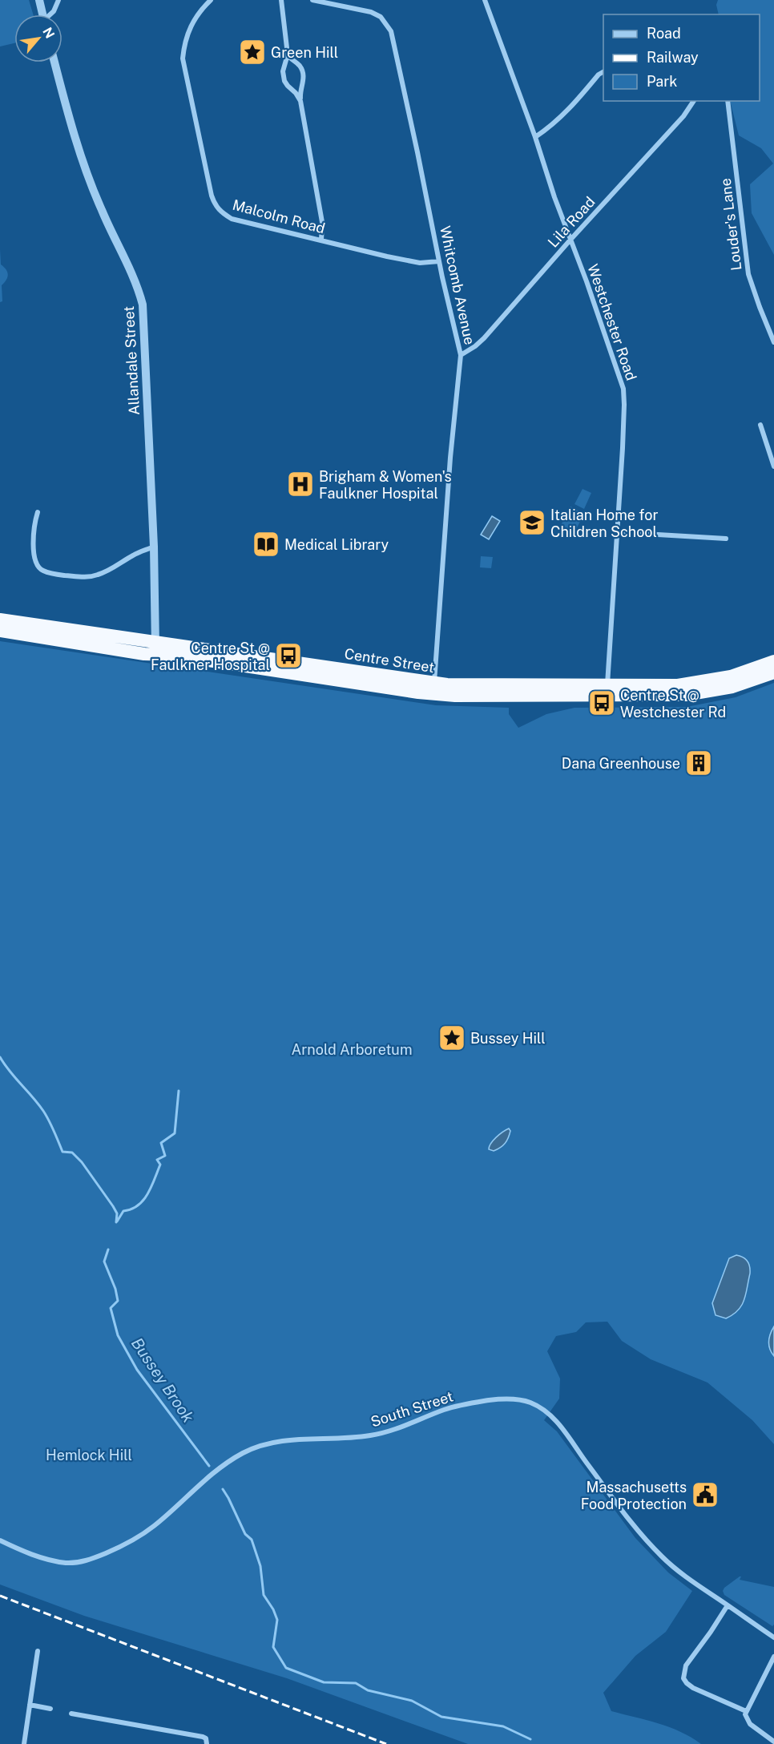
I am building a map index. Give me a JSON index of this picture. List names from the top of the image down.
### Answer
{
  "streets": {
    "highway": ["Centre Street"],
    "street": [
      "Malcolm Road",
      "Lila Road",
      "Louder's Lane",
      "Whitcomb Avenue",
      "Westchester Road",
      "Allandale Street",
      "South Street"
    ]
  },
  "crossings": [
    ["Malcolm Road", "Whitcomb Avenue"],
    ["Lila Road", "Whitcomb Avenue"],
    ["Lila Road", "Westchester Road"],
    ["Whitcomb Avenue", "Centre Street"],
    ["Westchester Road", "Centre Street"],
    ["Allandale Street", "Centre Street"]
  ],
  "water": ["Bussey Brook"],
  "parks": ["Arnold Arboretum", "Hemlock Hill"],
  "places": {
    "place": ["Green Hill", "Bussey Hill"],
    "hospital": ["Brigham & Women's Faulkner Hospital"],
    "school or university": ["Italian Home for Children School"],
    "library": ["Medical Library"],
    "bus stop": ["Centre St @ Faulkner Hospital", "Centre St @ Westchester Rd"],
    "building": ["Dana Greenhouse"],
    "public building": ["Massachusetts Food Protection"]
  },
  "legend": ["Road", "Railway", "Park"],
  "north": "top right"
}
